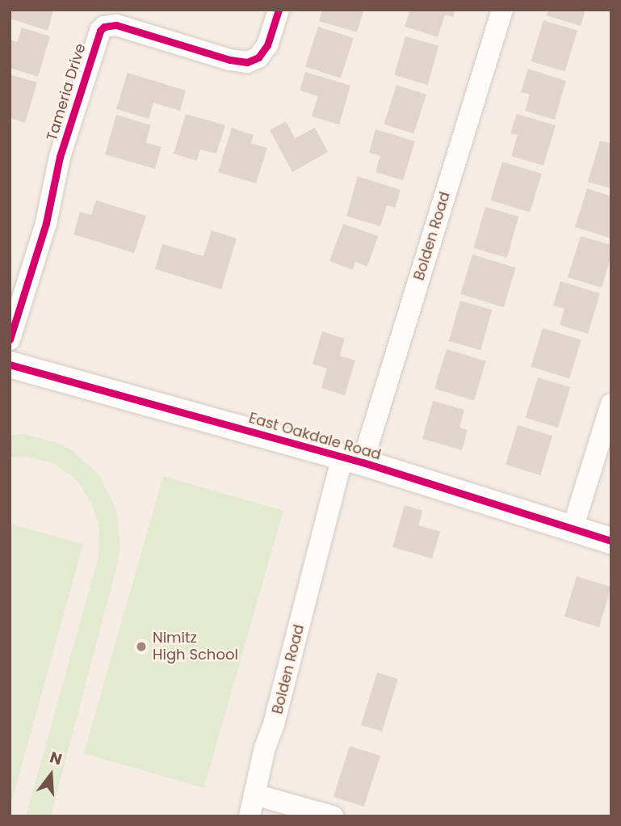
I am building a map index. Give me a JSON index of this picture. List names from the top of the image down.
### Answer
{
  "streets": {
    "street": ["Tameria Drive", "Bolden Road", "East Oakdale Road"]
  },
  "crossings": [
    ["Bolden Road", "East Oakdale Road"]
  ],
  "places": ["Nimitz High School"],
  "north": "top"
}
